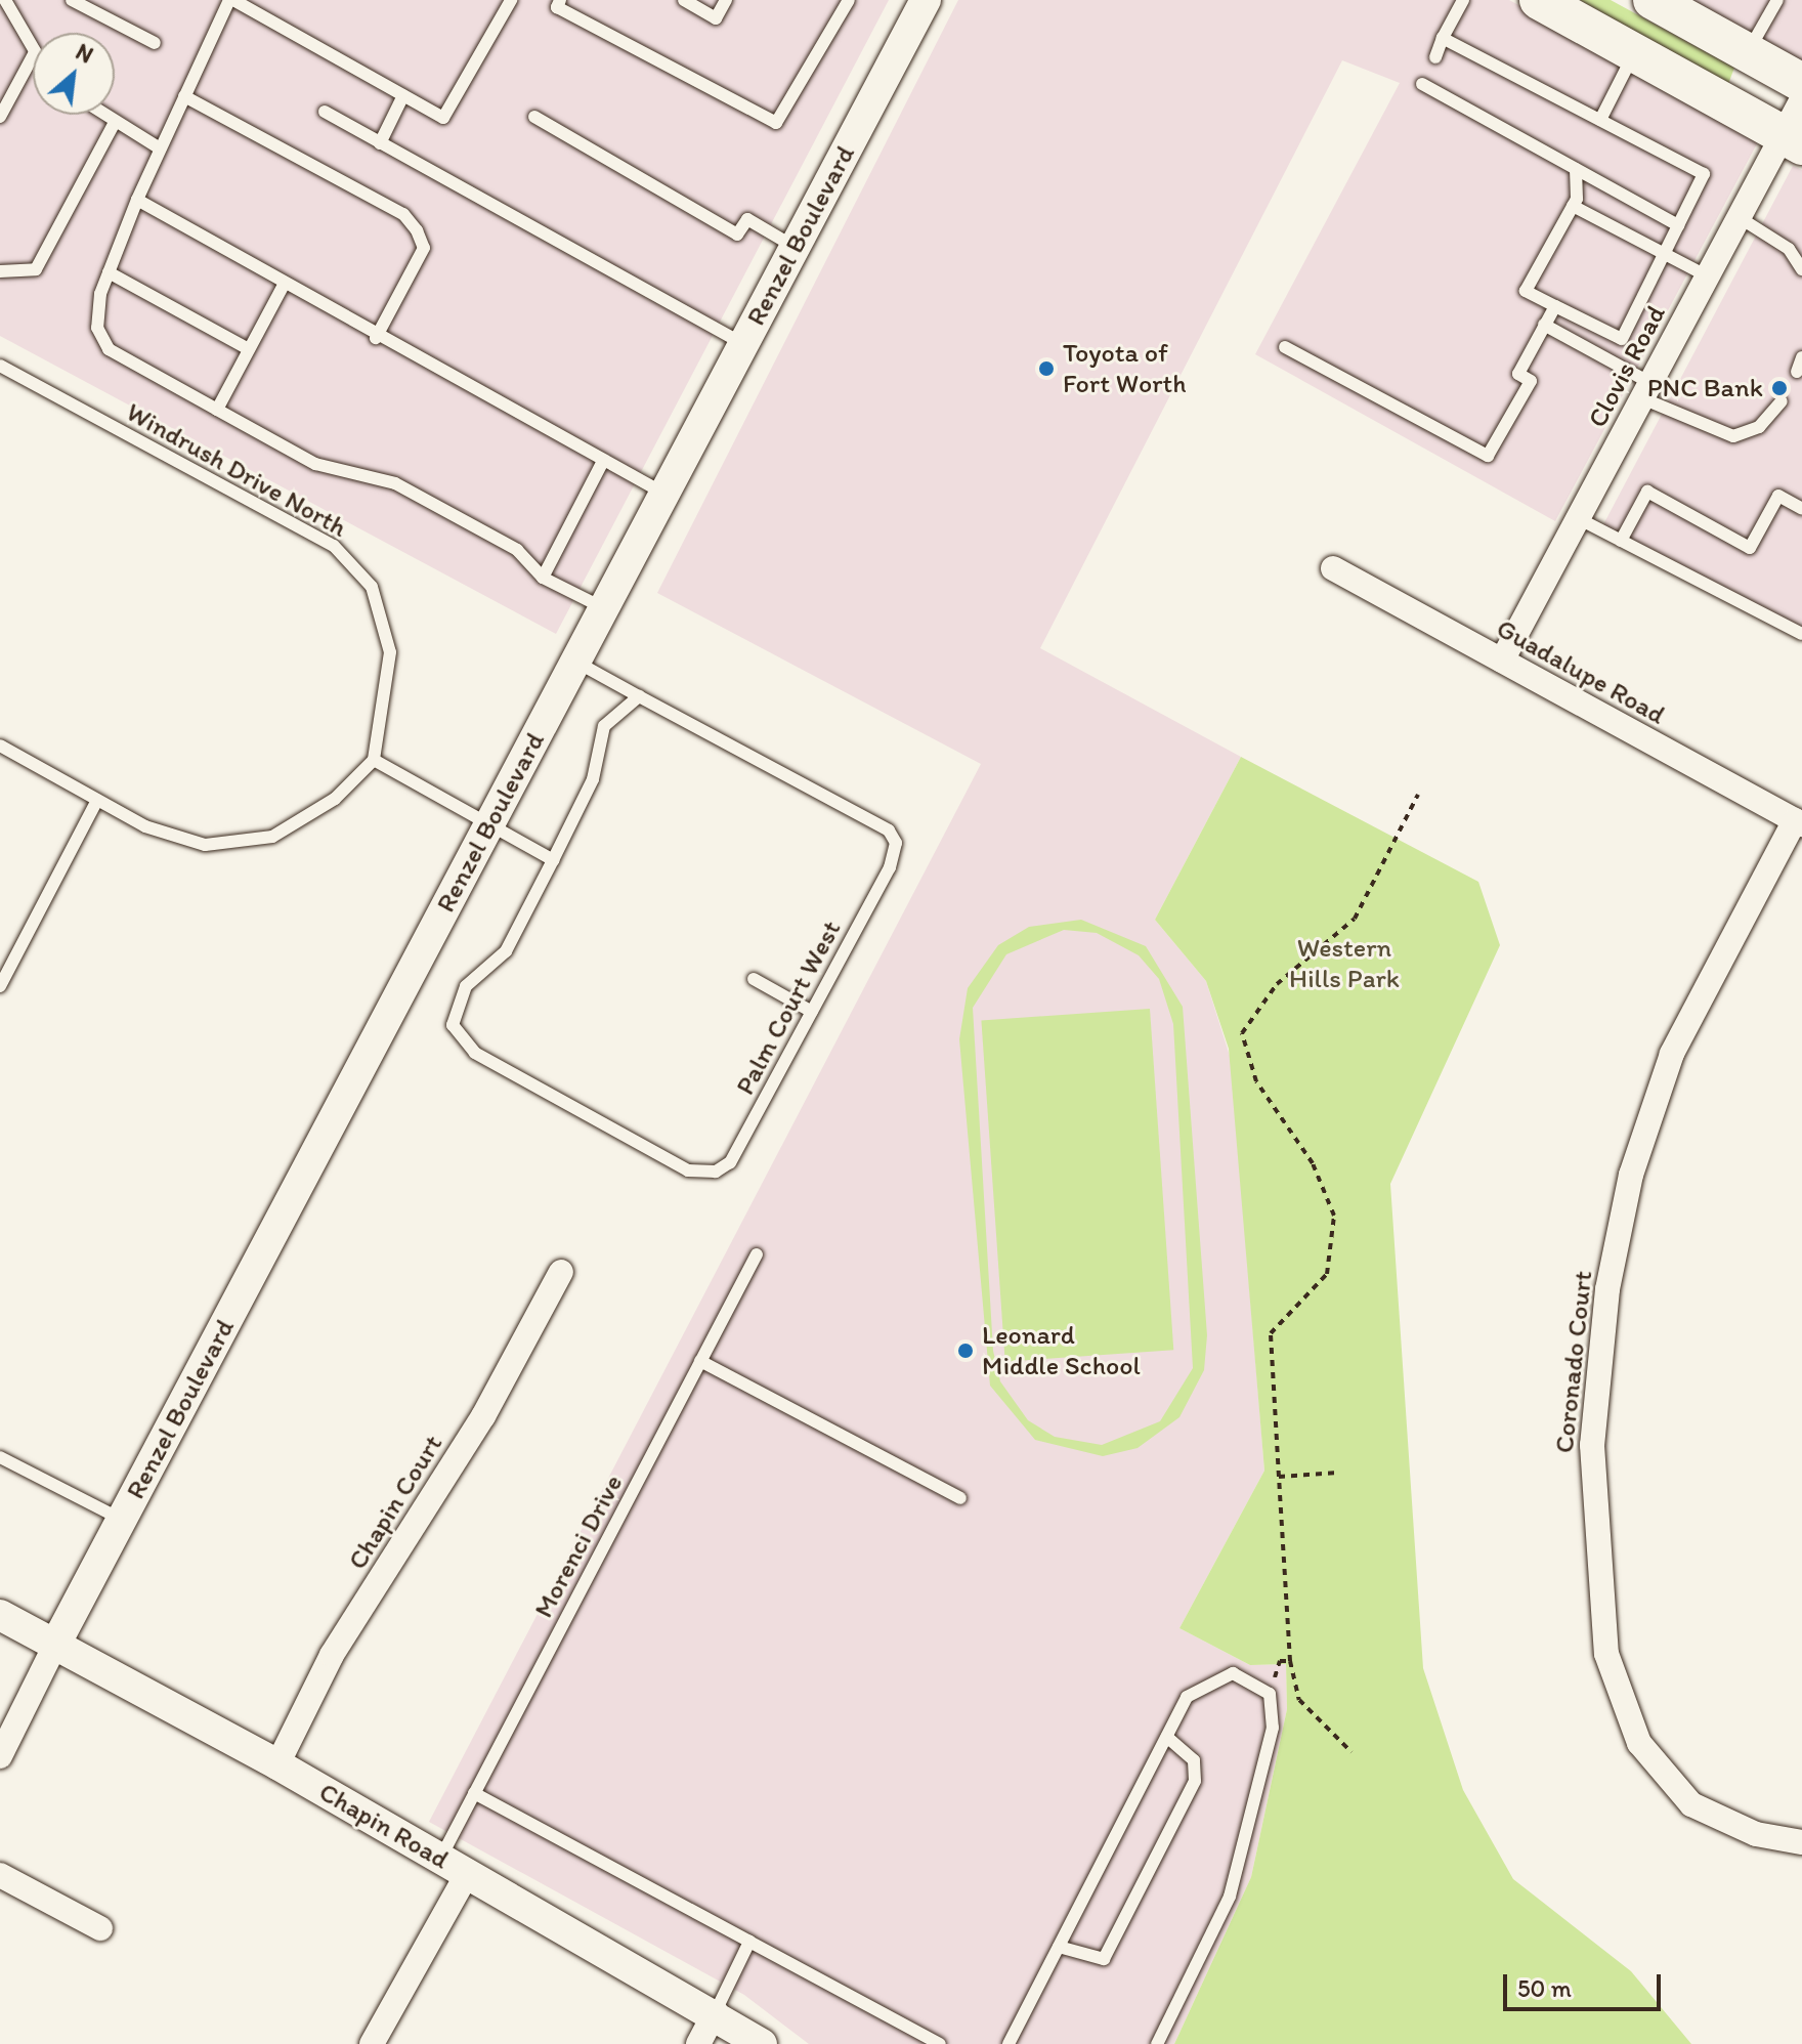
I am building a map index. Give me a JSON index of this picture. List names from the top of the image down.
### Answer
{
  "streets": {
    "street": [
      "Renzel Boulevard",
      "Clovis Road",
      "Guadalupe Road",
      "Coronado Court",
      "Chapin Court",
      "Chapin Road"
    ],
    "lane": ["Windrush Drive North", "Palm Court West", "Morenci Drive"]
  },
  "crossings": [
    ["Renzel Boulevard", "Chapin Road"],
    ["Clovis Road", "Guadalupe Road"],
    ["Guadalupe Road", "Coronado Court"],
    ["Chapin Court", "Chapin Road"],
    ["Morenci Drive", "Chapin Road"]
  ],
  "parks": ["Western Hills Park"],
  "places": ["Toyota of Fort Worth", "PNC Bank", "Leonard Middle School"],
  "scale_bar": "50 m",
  "north": "top right"
}
